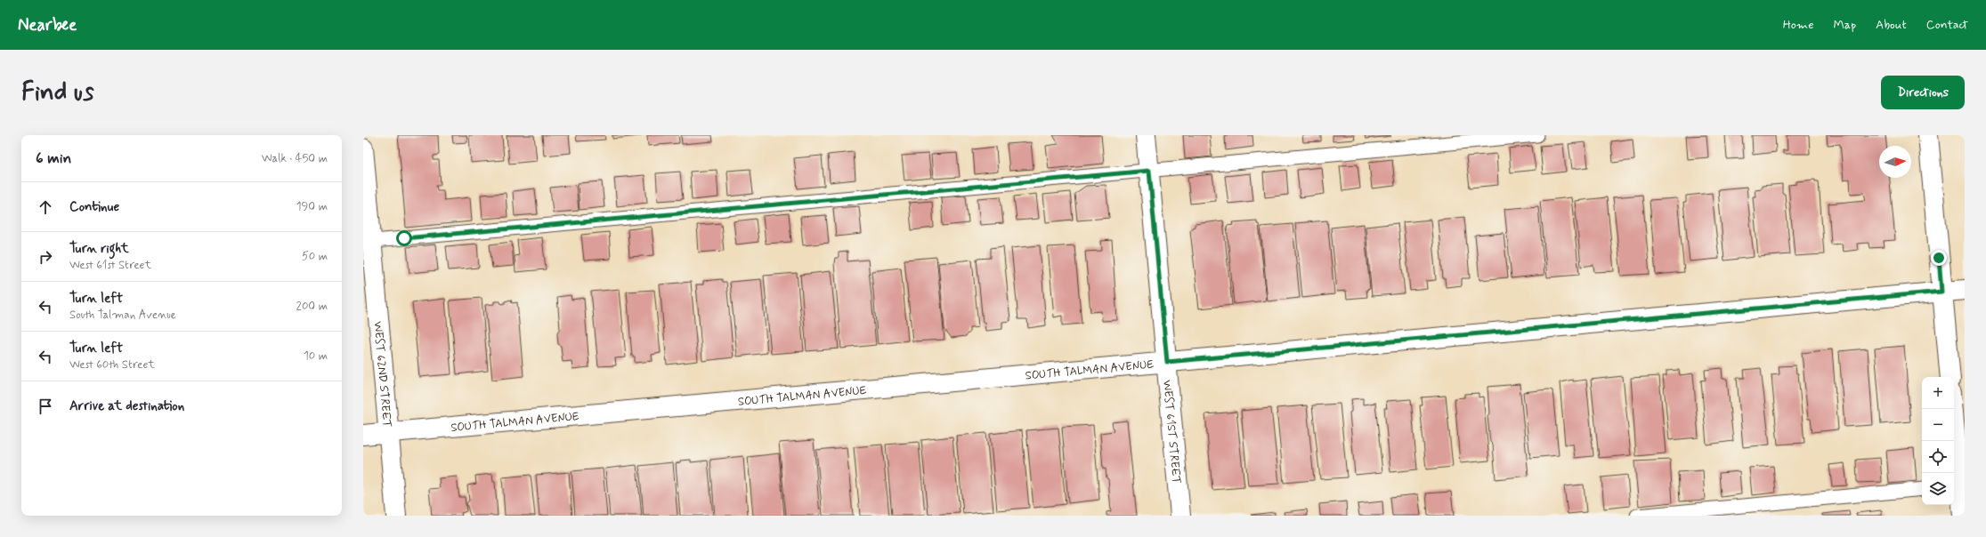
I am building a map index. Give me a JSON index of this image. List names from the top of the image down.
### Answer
{
  "streets": {
    "street": ["SOUTH TALMAN AVENUE", "WEST 62ND STREET", "WEST 61ST STREET"]
  },
  "crossings": [
    ["SOUTH TALMAN AVENUE", "WEST 62ND STREET"],
    ["SOUTH TALMAN AVENUE", "WEST 61ST STREET"]
  ],
  "north": "right",
  "page": {
    "header": "Nearbee",
    "nav": [
      "Home",
      "Map",
      "About",
      "Contact"
    ],
    "buttons": "Directions",
    "title": "Find us",
    "heading": ["6 min", "Walk · 450 m"],
    "list": [
      ["Continue", "190 m"],
      ["Turn right", "West 61st Street", "50 m"],
      ["Turn left", "South Talman Avenue", "200 m"],
      ["Turn left", "West 60th Street", "10 m"],
      "Arrive at destination"
    ],
    "map_buttons": ["+", "−"]
  }
}
